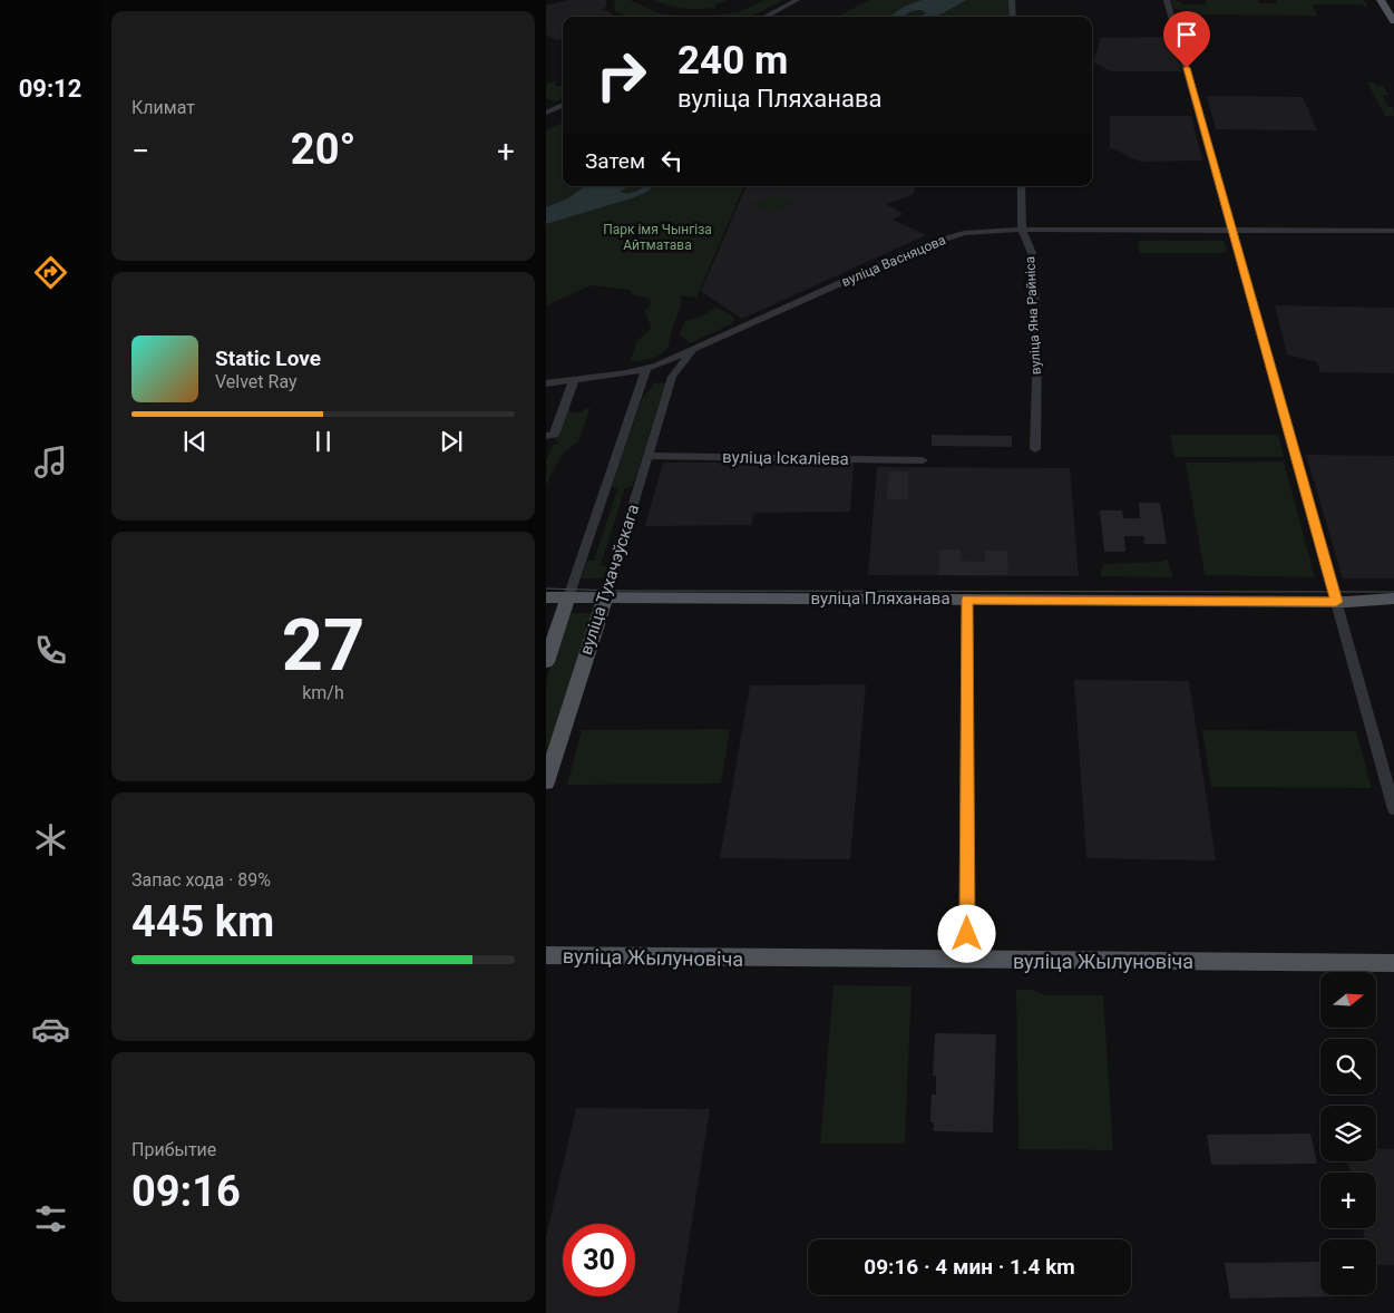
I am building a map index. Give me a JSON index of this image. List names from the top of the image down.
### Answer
{
  "streets": {
    "main road": ["вуліца Тухачэўскага", "вуліца Пляханава", "вуліца Жылуновіча"],
    "street": ["вуліца Васняцова", "вуліца Яна Райніса", "вуліца Іскаліева"]
  },
  "crossings": [
    ["вуліца Васняцова", "вуліца Яна Райніса"],
    ["вуліца Васняцова", "вуліца Тухачэўскага"],
    ["вуліца Іскаліева", "вуліца Тухачэўскага"],
    ["вуліца Тухачэўскага", "вуліца Пляханава"]
  ],
  "parks": ["Парк імя Чынгіза Айтматава"],
  "north": "right",
  "page": {
    "tabs": "09:12",
    "tile": [
      "Климат",
      ["27", "km/h"],
      ["Запас хода · 89%", "445 km"],
      ["Прибытие", "09:16"]
    ],
    "turn": ["240 m", "вуліца Пляханава"],
    "heat": ["−", "20°", "+"],
    "then": "Затем",
    "song": ["Static Love", "Velvet Ray"],
    "map_buttons": ["+", "−"],
    "limit": "30",
    "trip": "09:16 · 4 мин · 1.4 km"
  }
}
